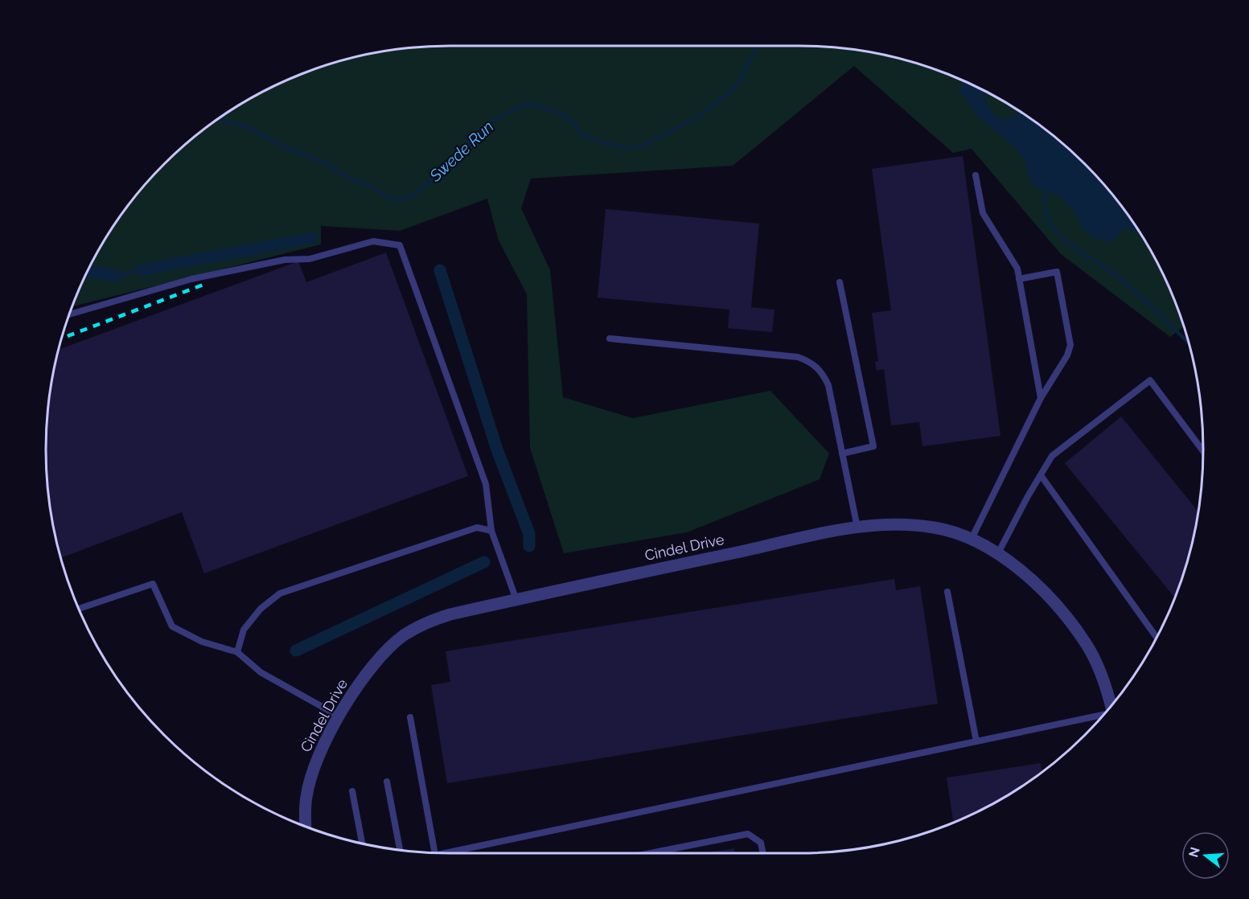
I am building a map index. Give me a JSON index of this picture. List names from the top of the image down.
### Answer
{
  "streets": {
    "street": ["Cindel Drive"]
  },
  "water": ["Swede Run"],
  "north": "left"
}
